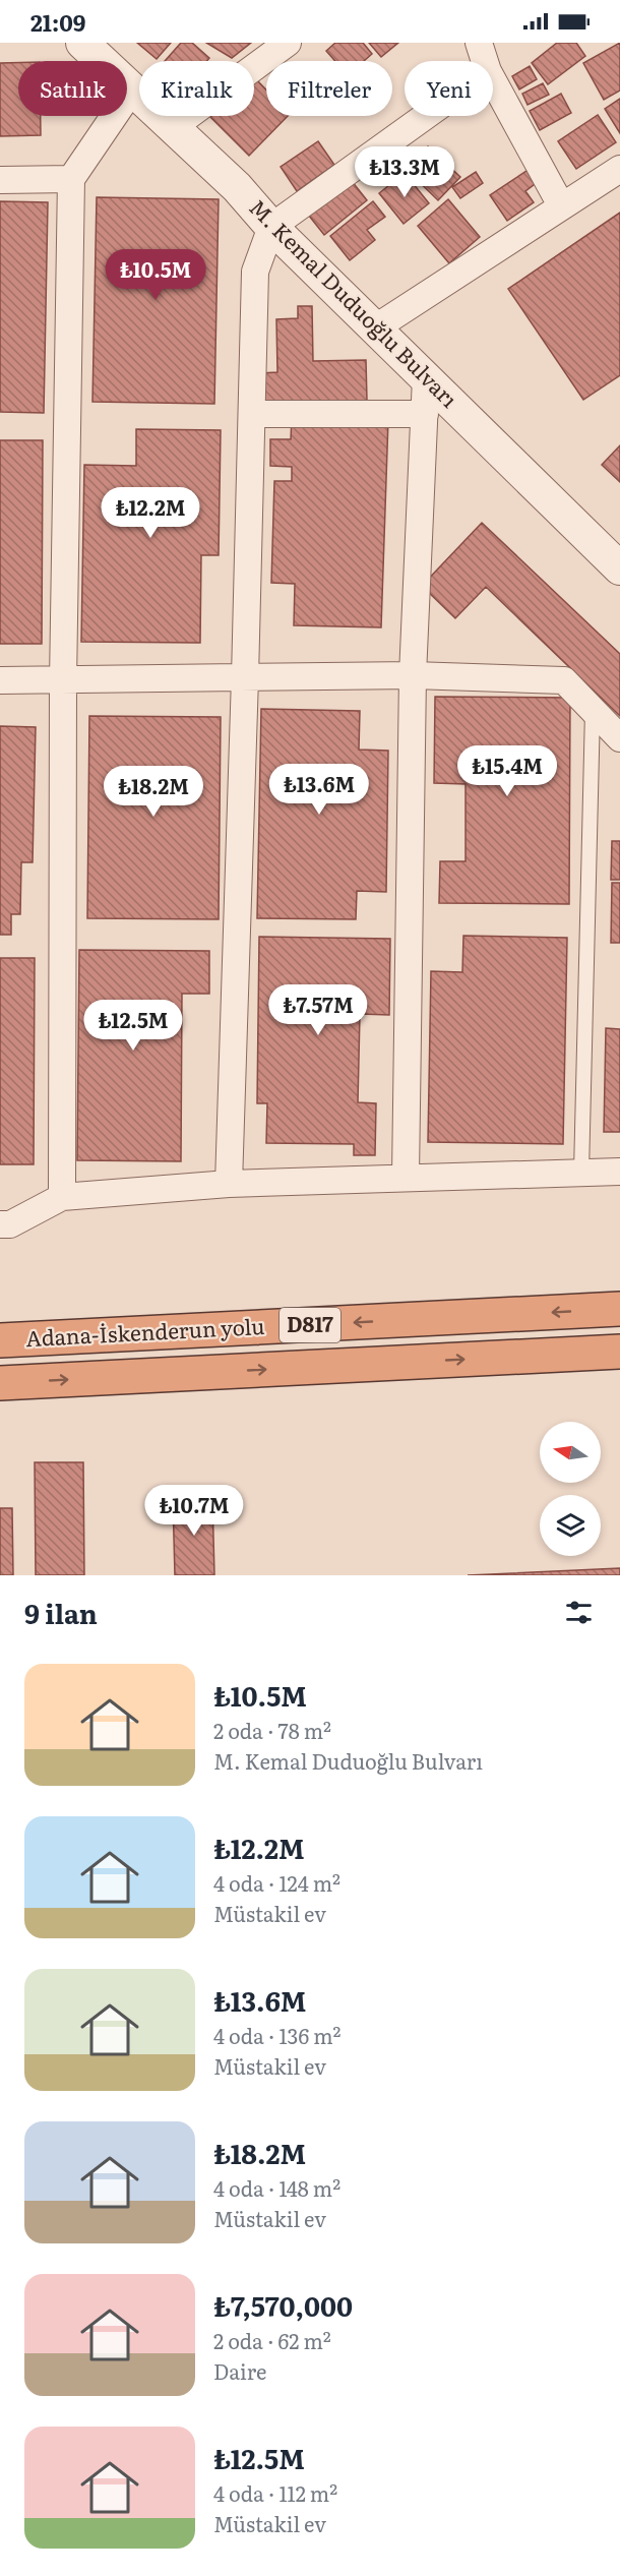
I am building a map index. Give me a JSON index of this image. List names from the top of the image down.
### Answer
{
  "streets": {
    "highway": ["D817", "Adana-İskenderun yolu"],
    "street": ["M. Kemal Duduoğlu Bulvarı"]
  },
  "north": "left",
  "page": {
    "status": "21:09",
    "chip": [
      "Satılık",
      "Kiralık",
      "Filtreler",
      "Yeni"
    ],
    "price": [
      "₺13.3M",
      "₺10.5M",
      "₺12.2M",
      "₺15.4M",
      "₺13.6M",
      "₺18.2M",
      "₺7.57M",
      "₺12.5M",
      "₺10.7M"
    ],
    "heading": "9 ilan",
    "list": [
      {
        "name": "₺10.5M",
        "note": "2 oda · 78 m² · M. Kemal Duduoğlu Bulvarı"
      },
      {
        "name": "₺12.2M",
        "note": "4 oda · 124 m² · Müstakil ev"
      },
      {
        "name": "₺13.6M",
        "note": "4 oda · 136 m² · Müstakil ev"
      },
      {
        "name": "₺18.2M",
        "note": "4 oda · 148 m² · Müstakil ev"
      },
      {
        "name": "₺7,570,000",
        "note": "2 oda · 62 m² · Daire"
      },
      {
        "name": "₺12.5M",
        "note": "4 oda · 112 m² · Müstakil ev"
      }
    ]
  }
}
